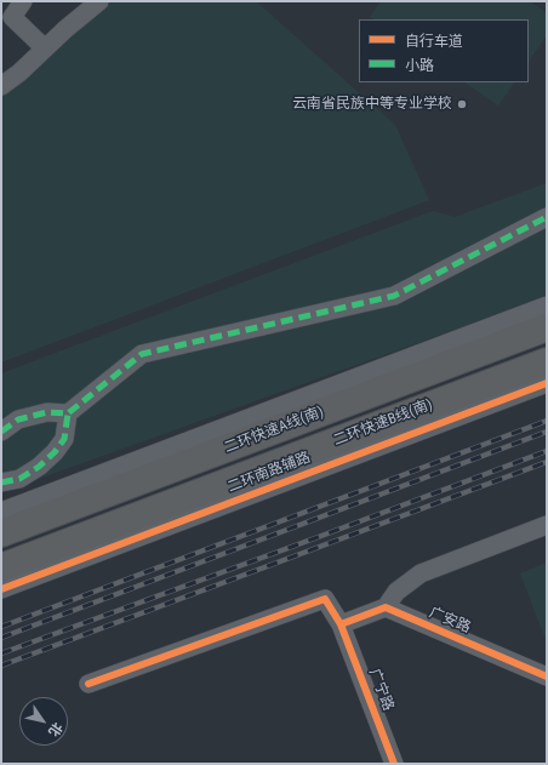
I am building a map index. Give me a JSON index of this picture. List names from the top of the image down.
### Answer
{
  "streets": {
    "highway": ["二环快速B线(南)", "二环快速A线(南)"],
    "street": ["二环南路辅路", "广安路", "广宁路"]
  },
  "places": ["云南省民族中等专业学校"],
  "legend": ["自行车道", "小路"],
  "north": "bottom right"
}
